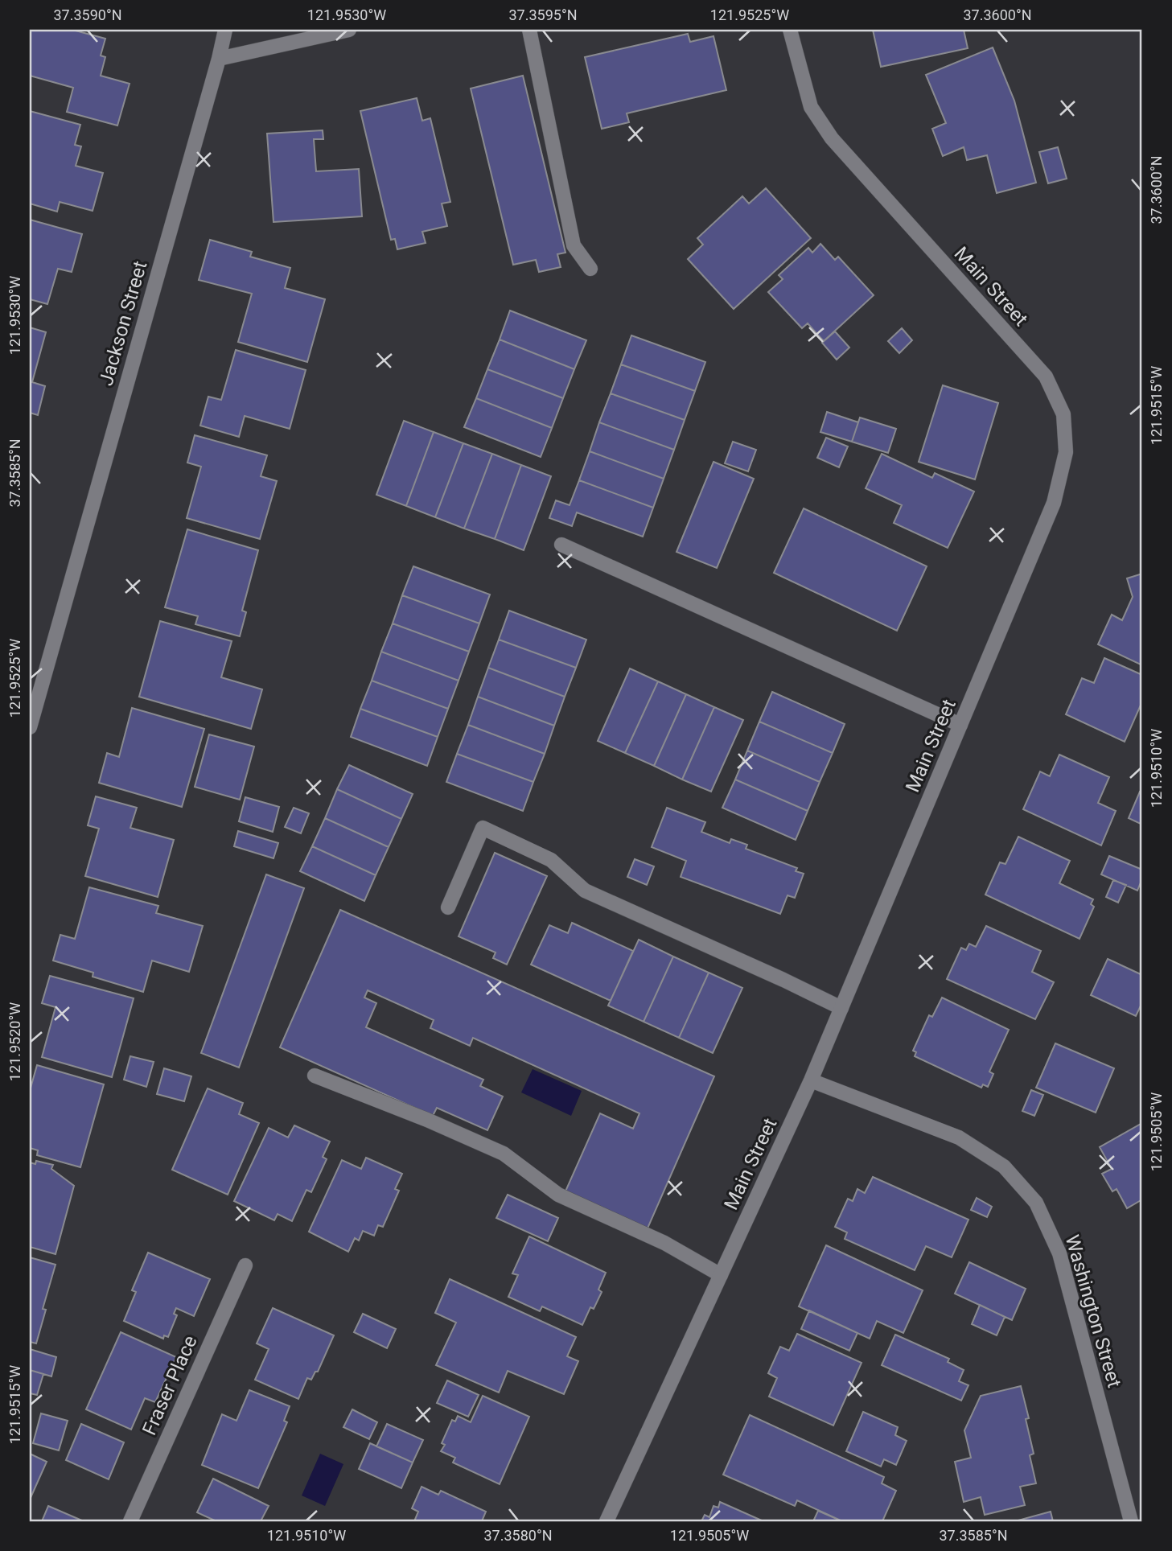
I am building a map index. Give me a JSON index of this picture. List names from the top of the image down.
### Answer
{
  "streets": {
    "street": [
      "Main Street",
      "Jackson Street",
      "Washington Street",
      "Fraser Place"
    ]
  },
  "crossings": [
    ["Main Street", "Washington Street"]
  ],
  "coordinates": [
    "37.3590°N",
    "121.9530°W",
    "37.3595°N",
    "121.9525°W",
    "37.3600°N",
    "121.9515°W",
    "37.3585°N",
    "121.9510°W",
    "121.9520°W",
    "121.9505°W",
    "37.3580°N"
  ]
}
